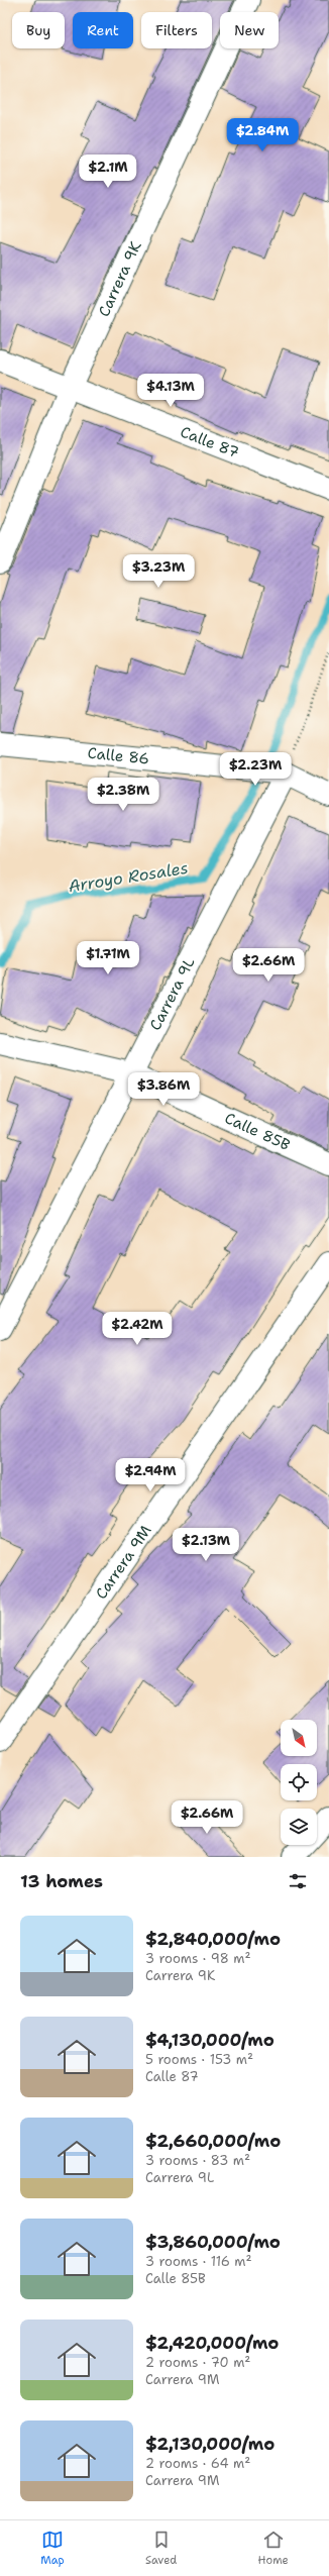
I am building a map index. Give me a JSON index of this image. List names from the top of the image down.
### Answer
{
  "streets": {
    "street": [
      "Carrera 9K",
      "Calle 87",
      "Calle 86",
      "Carrera 9L",
      "Calle 85B",
      "Carrera 9M"
    ]
  },
  "crossings": [
    ["Carrera 9K", "Calle 87"],
    ["Calle 86", "Carrera 9L"],
    ["Carrera 9L", "Calle 85B"]
  ],
  "water": ["Arroyo Rosales"],
  "north": "bottom right",
  "page": {
    "chip": [
      "Buy",
      "Rent",
      "Filters",
      "New"
    ],
    "price": [
      "$2.84M",
      "$2.1M",
      "$4.13M",
      "$3.23M",
      "$2.23M",
      "$2.38M",
      "$1.71M",
      "$2.66M",
      "$3.86M",
      "$2.42M",
      "$2.94M",
      "$2.13M",
      "$2.66M"
    ],
    "heading": "13 homes",
    "list": [
      {
        "name": "$2,840,000/mo",
        "note": "3 rooms · 98 m² · Carrera 9K"
      },
      {
        "name": "$4,130,000/mo",
        "note": "5 rooms · 153 m² · Calle 87"
      },
      {
        "name": "$2,660,000/mo",
        "note": "3 rooms · 83 m² · Carrera 9L"
      },
      {
        "name": "$3,860,000/mo",
        "note": "3 rooms · 116 m² · Calle 85B"
      },
      {
        "name": "$2,420,000/mo",
        "note": "2 rooms · 70 m² · Carrera 9M"
      },
      {
        "name": "$2,130,000/mo",
        "note": "2 rooms · 64 m² · Carrera 9M"
      }
    ],
    "tabs": ["Map", "Saved", "Home"]
  }
}
